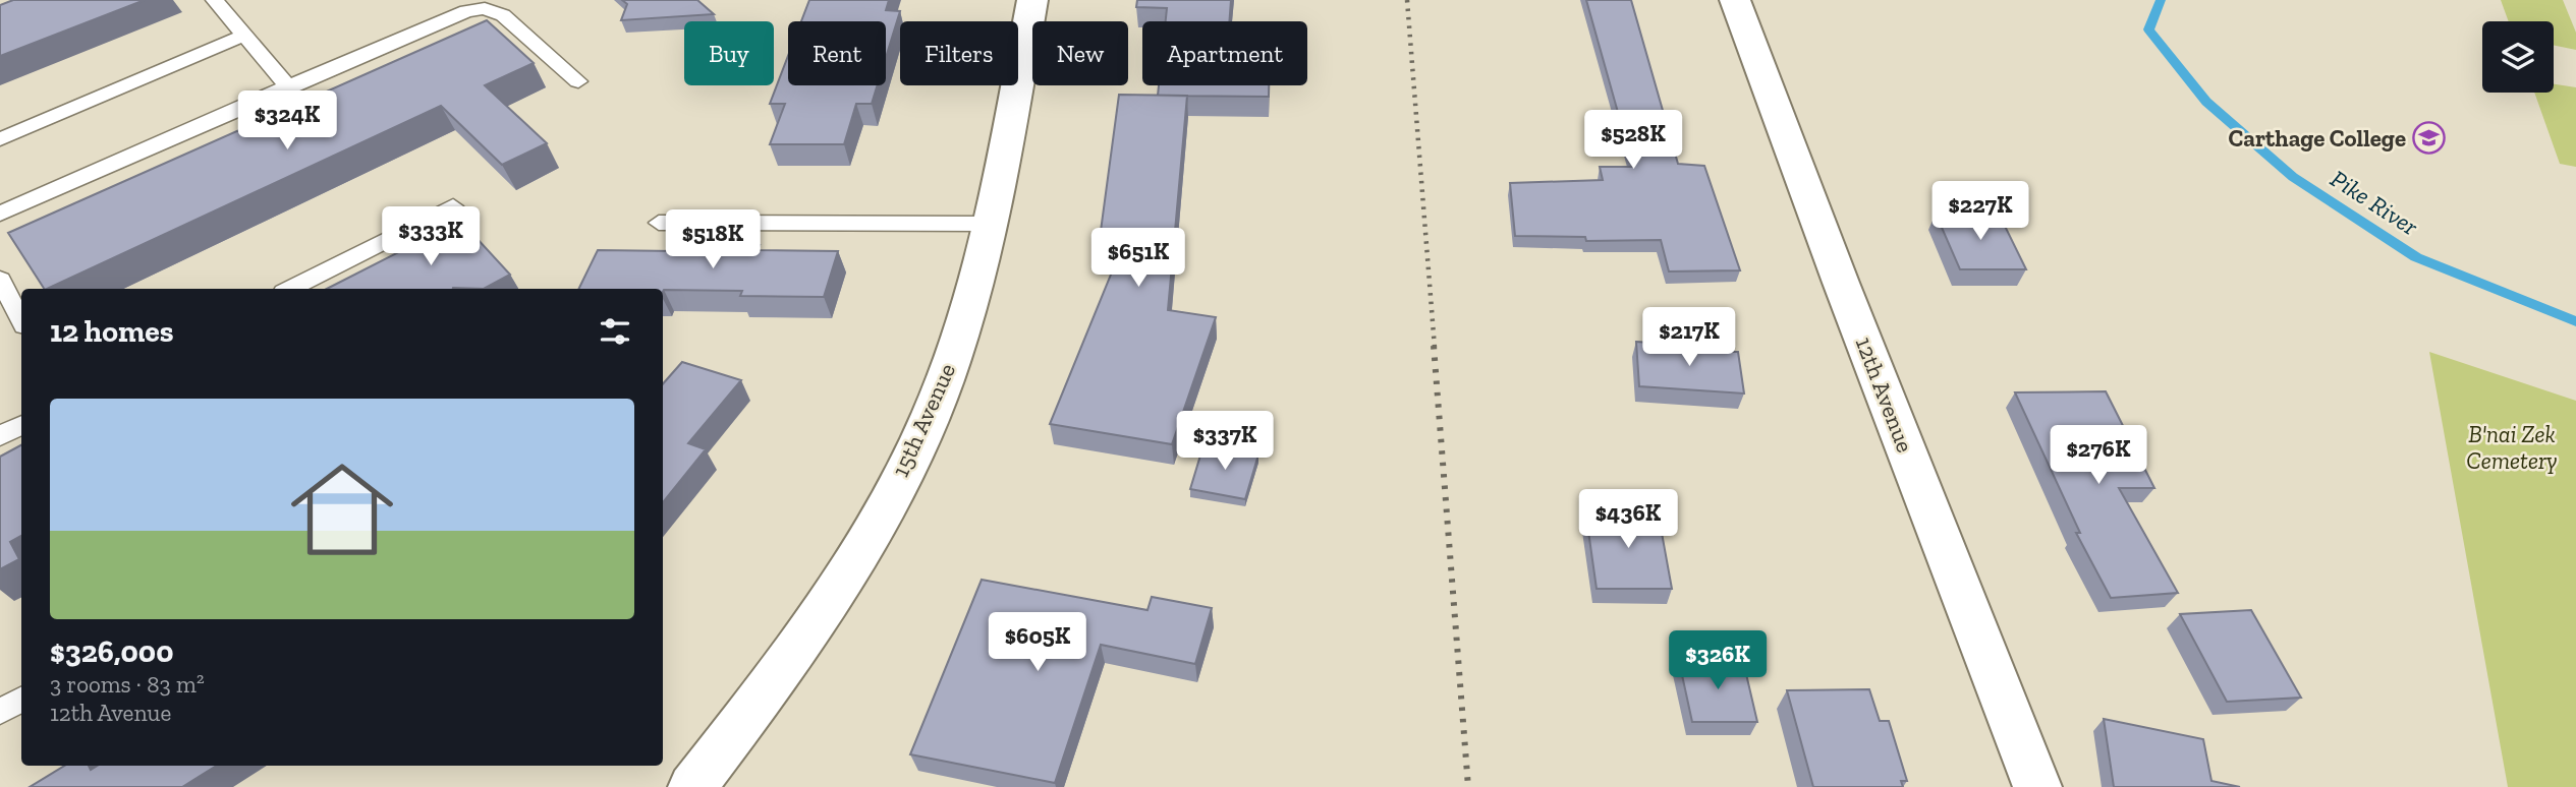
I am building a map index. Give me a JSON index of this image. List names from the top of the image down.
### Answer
{
  "streets": {
    "street": ["12th Avenue", "15th Avenue"]
  },
  "water": ["Pike River"],
  "parks": ["B'nai Zek Cemetery"],
  "places": {
    "school or university": ["Carthage College"]
  },
  "page": {
    "chip": [
      "Buy",
      "Rent",
      "Filters",
      "New",
      "Apartment"
    ],
    "price": [
      "$324K",
      "$528K",
      "$227K",
      "$333K",
      "$518K",
      "$651K",
      "$217K",
      "$337K",
      "$276K",
      "$436K",
      "$605K",
      "$326K"
    ],
    "heading": "12 homes",
    "list": [
      {
        "name": "$326,000",
        "note": "3 rooms · 83 m² · 12th Avenue"
      }
    ]
  }
}
